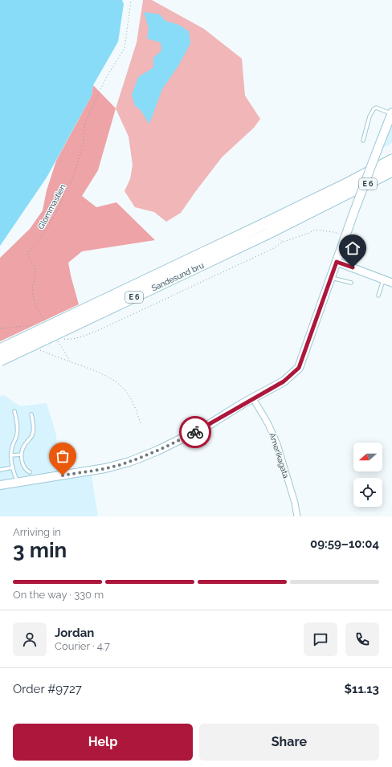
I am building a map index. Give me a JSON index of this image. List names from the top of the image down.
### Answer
{
  "streets": {
    "highway": ["E 6", "Sandesund bru"],
    "street": ["Amerikagata"],
    "path": ["Glommastien"]
  },
  "crossings": [
    ["E 6", "Sandesund bru"]
  ],
  "north": "left",
  "page": {
    "heading": ["3 min", "Arriving in", "09:59–10:04"],
    "panel": [
      "Jordan",
      "Courier · 4.7",
      "Order #9727",
      "$11.13"
    ],
    "bar": "On the way · 330 m",
    "buttons": ["Help", "Share"]
  }
}
